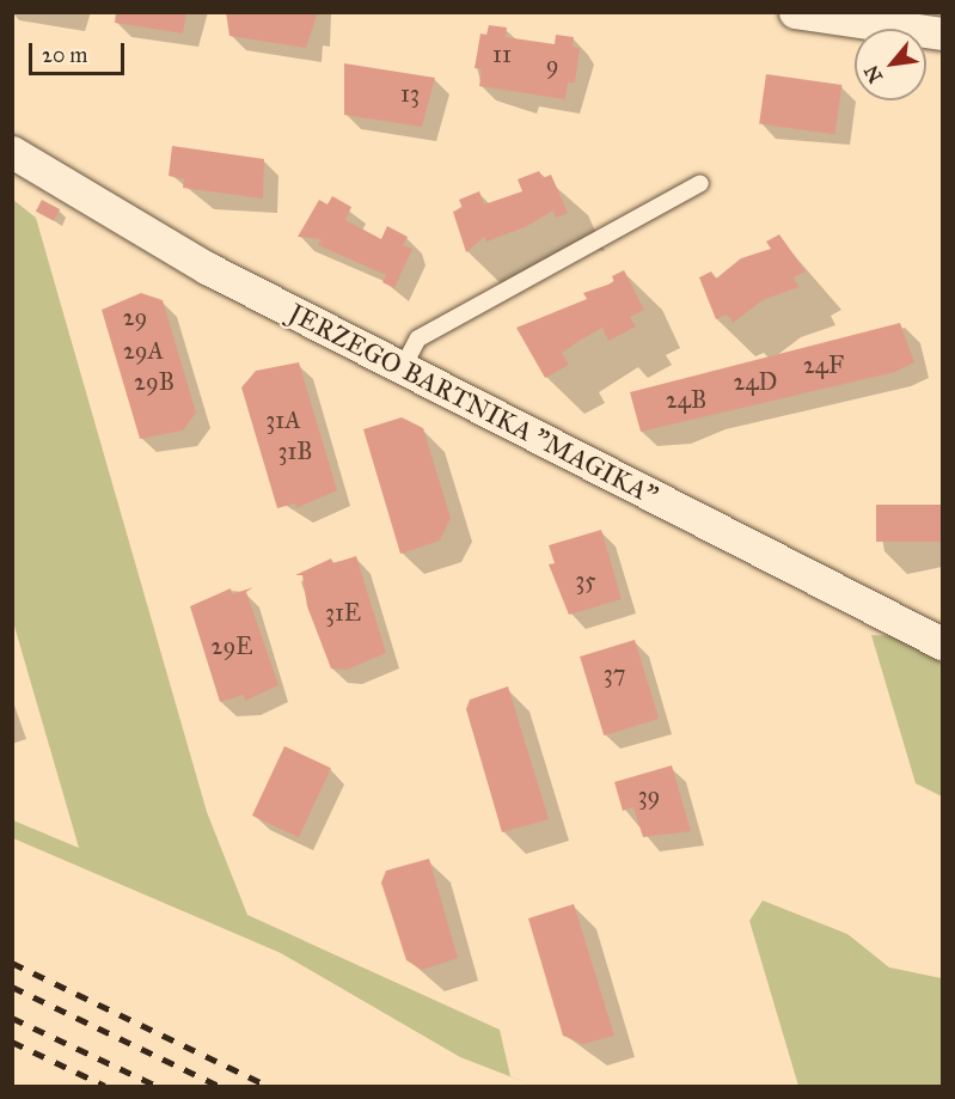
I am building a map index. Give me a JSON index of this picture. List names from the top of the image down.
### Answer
{
  "streets": {
    "street": ["JERZEGO BARTNIKA \"MAGIKA\""]
  },
  "house_numbers": [
    "11",
    "9",
    "13",
    "29",
    "29A",
    "24F",
    "29B",
    "24D",
    "24B",
    "31A",
    "31B",
    "35",
    "31E",
    "29E",
    "37",
    "39"
  ],
  "scale_bar": "20 m",
  "north": "bottom left"
}
